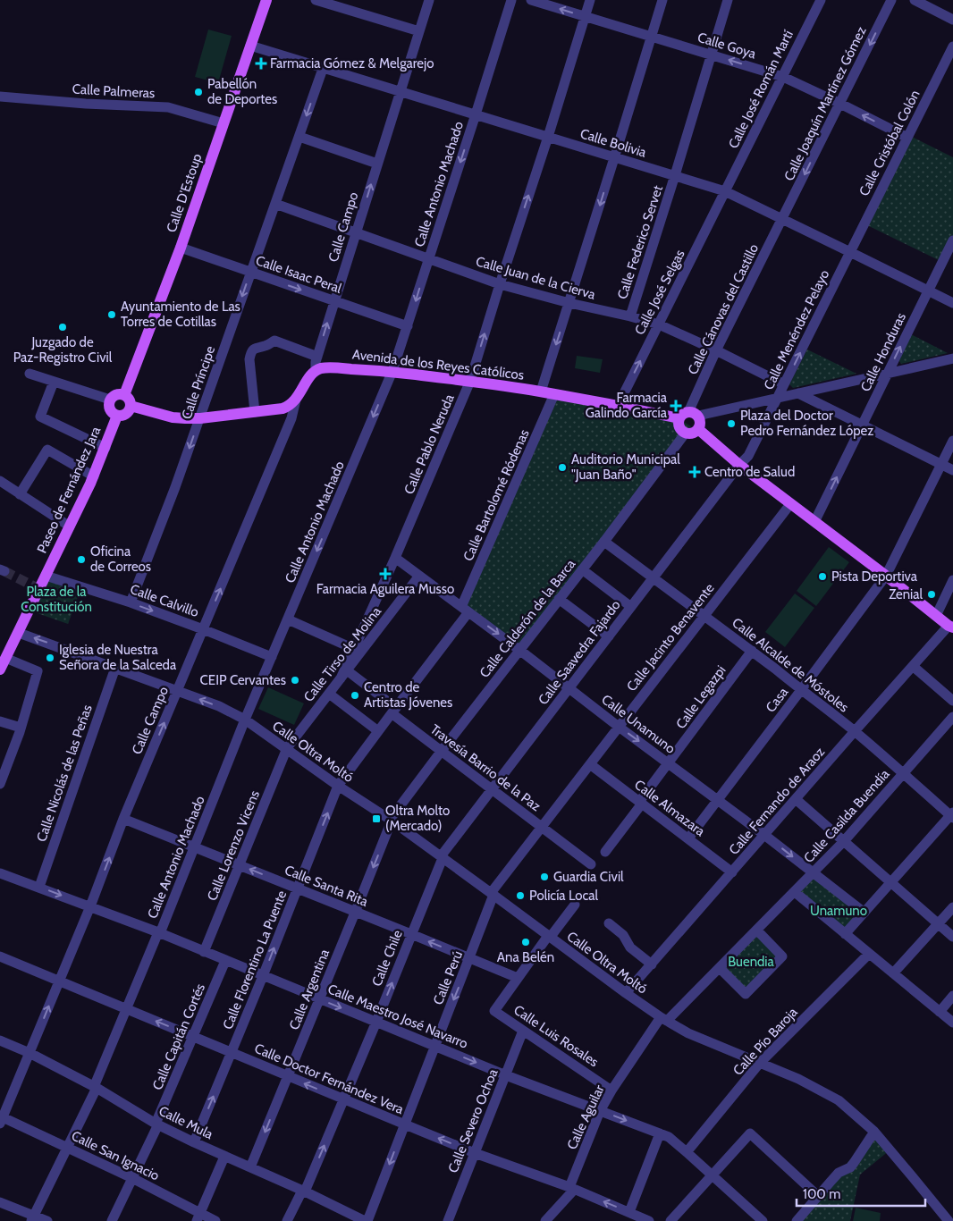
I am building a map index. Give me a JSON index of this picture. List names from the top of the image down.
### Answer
{
  "streets": {
    "main road": ["Calle D'Estoup", "Avenida de los Reyes Católicos", "Paseo de Fernández Jara"],
    "street": [
      "Calle Goya",
      "Calle José Román Martí",
      "Calle Palmeras",
      "Calle Joaquín Martínez Gómez",
      "Calle Bolivia",
      "Calle Cristóbal Colón",
      "Calle Antonio Machado",
      "Calle Campo",
      "Calle Federico Servet",
      "Calle Isaac Peral",
      "Calle Juan de la Cierva",
      "Calle José Selgas",
      "Calle Cánovas del Castillo",
      "Calle Menéndez Pelayo",
      "Calle Honduras",
      "Calle Príncipe",
      "Calle Pablo Neruda",
      "Calle Bartolomé Ródenas",
      "Calle Calvillo",
      "Calle Calderón de la Barca",
      "Calle Jacinto Benavente",
      "Calle Saavedra Fajardo",
      "Calle Tirso de Molina",
      "Calle Alcalde de Móstoles",
      "Calle Legazpi",
      "Casa",
      "Calle Unamuno",
      "Calle Oltra Moltó",
      "Travesía Barrio de la Paz",
      "Calle Nicolás de las Peñas",
      "Calle Fernando de Araoz",
      "Calle Almazara",
      "Calle Casilda Buendía",
      "Calle Lorenzo Vicens",
      "Calle Santa Rita",
      "Calle Chile",
      "Calle Florentino La Puente",
      "Calle Perú",
      "Calle Argentina",
      "Calle Maestro José Navarro",
      "Calle Luis Rosales",
      "Calle Capitán Cortés",
      "Calle Pío Baroja",
      "Calle Doctor Fernández Vera",
      "Calle Aguilar",
      "Calle Severo Ochoa",
      "Calle Mula",
      "Calle San Ignacio"
    ]
  },
  "crossings": [
    ["Calle Goya", "Calle José Román Martí"],
    ["Calle Goya", "Calle Joaquín Martínez Gómez"],
    ["Calle Goya", "Calle Cristóbal Colón"],
    ["Calle Goya", "Calle Federico Servet"],
    ["Calle Goya", "Calle Pablo Neruda"],
    ["Calle José Román Martí", "Calle Bolivia"],
    ["Calle José Román Martí", "Calle José Selgas"],
    ["Calle Palmeras", "Calle D'Estoup"],
    ["Calle Joaquín Martínez Gómez", "Calle Bolivia"],
    ["Calle Joaquín Martínez Gómez", "Calle Cánovas del Castillo"],
    ["Calle Bolivia", "Calle Cristóbal Colón"],
    ["Calle Bolivia", "Calle Antonio Machado"],
    ["Calle Bolivia", "Calle D'Estoup"],
    ["Calle Bolivia", "Calle Campo"],
    ["Calle Bolivia", "Calle Federico Servet"],
    ["Calle Bolivia", "Calle José Selgas"],
    ["Calle Bolivia", "Calle Cánovas del Castillo"],
    ["Calle Bolivia", "Calle Menéndez Pelayo"],
    ["Calle Bolivia", "Calle Honduras"],
    ["Calle Bolivia", "Calle Príncipe"],
    ["Calle Bolivia", "Calle Pablo Neruda"],
    ["Calle Cristóbal Colón", "Calle Menéndez Pelayo"],
    ["Calle Antonio Machado", "Calle Isaac Peral"],
    ["Calle Antonio Machado", "Calle Juan de la Cierva"],
    ["Calle Antonio Machado", "Avenida de los Reyes Católicos"],
    ["Calle Antonio Machado", "Calle Calvillo"],
    ["Calle Antonio Machado", "Calle Oltra Moltó"],
    ["Calle Antonio Machado", "Calle Santa Rita"],
    ["Calle Antonio Machado", "Calle Maestro José Navarro"],
    ["Calle Antonio Machado", "Calle Doctor Fernández Vera"],
    ["Calle Antonio Machado", "Calle Mula"],
    ["Calle Antonio Machado", "Calle San Ignacio"],
    ["Calle D'Estoup", "Calle Isaac Peral"],
    ["Calle D'Estoup", "Paseo de Fernández Jara"],
    ["Calle Campo", "Calle Isaac Peral"],
    ["Calle Campo", "Calle Juan de la Cierva"],
    ["Calle Campo", "Avenida de los Reyes Católicos"],
    ["Calle Campo", "Calle Calvillo"],
    ["Calle Campo", "Calle Oltra Moltó"],
    ["Calle Campo", "Calle Santa Rita"],
    ["Calle Campo", "Calle Maestro José Navarro"],
    ["Calle Campo", "Calle Doctor Fernández Vera"],
    ["Calle Campo", "Calle Mula"],
    ["Calle Campo", "Calle San Ignacio"],
    ["Calle Federico Servet", "Calle Juan de la Cierva"],
    ["Calle Isaac Peral", "Calle Príncipe"],
    ["Calle Juan de la Cierva", "Calle José Selgas"],
    ["Calle Juan de la Cierva", "Calle Cánovas del Castillo"],
    ["Calle Juan de la Cierva", "Calle Menéndez Pelayo"],
    ["Calle Juan de la Cierva", "Calle Príncipe"],
    ["Calle Juan de la Cierva", "Calle Pablo Neruda"],
    ["Calle José Selgas", "Avenida de los Reyes Católicos"],
    ["Calle Cánovas del Castillo", "Avenida de los Reyes Católicos"],
    ["Calle Cánovas del Castillo", "Calle Calderón de la Barca"],
    ["Calle Menéndez Pelayo", "Calle Saavedra Fajardo"],
    ["Avenida de los Reyes Católicos", "Calle Pablo Neruda"],
    ["Avenida de los Reyes Católicos", "Calle Bartolomé Ródenas"],
    ["Avenida de los Reyes Católicos", "Calle Calderón de la Barca"],
    ["Calle Príncipe", "Calle Calvillo"],
    ["Calle Pablo Neruda", "Calle Tirso de Molina"],
    ["Calle Pablo Neruda", "Calle Unamuno"],
    ["Calle Pablo Neruda", "Travesía Barrio de la Paz"],
    ["Paseo de Fernández Jara", "Calle Calvillo"],
    ["Paseo de Fernández Jara", "Calle Oltra Moltó"],
    ["Calle Bartolomé Ródenas", "Calle Unamuno"],
    ["Calle Bartolomé Ródenas", "Travesía Barrio de la Paz"],
    ["Calle Bartolomé Ródenas", "Calle Florentino La Puente"],
    ["Calle Calderón de la Barca", "Calle Alcalde de Móstoles"],
    ["Calle Calderón de la Barca", "Calle Unamuno"],
    ["Calle Calderón de la Barca", "Calle Oltra Moltó"],
    ["Calle Calderón de la Barca", "Travesía Barrio de la Paz"],
    ["Calle Calderón de la Barca", "Calle Argentina"],
    ["Calle Jacinto Benavente", "Calle Alcalde de Móstoles"],
    ["Calle Jacinto Benavente", "Calle Unamuno"],
    ["Calle Jacinto Benavente", "Calle Oltra Moltó"],
    ["Calle Jacinto Benavente", "Travesía Barrio de la Paz"],
    ["Calle Jacinto Benavente", "Calle Almazara"],
    ["Calle Jacinto Benavente", "Calle Perú"],
    ["Calle Saavedra Fajardo", "Calle Alcalde de Móstoles"],
    ["Calle Saavedra Fajardo", "Calle Unamuno"],
    ["Calle Saavedra Fajardo", "Calle Oltra Moltó"],
    ["Calle Saavedra Fajardo", "Travesía Barrio de la Paz"],
    ["Calle Saavedra Fajardo", "Calle Chile"],
    ["Calle Tirso de Molina", "Calle Unamuno"],
    ["Calle Tirso de Molina", "Calle Oltra Moltó"],
    ["Calle Tirso de Molina", "Travesía Barrio de la Paz"],
    ["Calle Tirso de Molina", "Calle Lorenzo Vicens"],
    ["Calle Alcalde de Móstoles", "Calle Legazpi"],
    ["Calle Alcalde de Móstoles", "Casa"],
    ["Calle Alcalde de Móstoles", "Calle Fernando de Araoz"],
    ["Calle Alcalde de Móstoles", "Calle Casilda Buendía"],
    ["Calle Legazpi", "Calle Unamuno"],
    ["Calle Legazpi", "Calle Almazara"],
    ["Casa", "Calle Unamuno"],
    ["Casa", "Calle Almazara"],
    ["Calle Unamuno", "Calle Fernando de Araoz"],
    ["Calle Unamuno", "Calle Casilda Buendía"],
    ["Calle Oltra Moltó", "Calle Nicolás de las Peñas"],
    ["Calle Oltra Moltó", "Calle Fernando de Araoz"],
    ["Calle Oltra Moltó", "Calle Casilda Buendía"],
    ["Calle Oltra Moltó", "Calle Lorenzo Vicens"],
    ["Calle Oltra Moltó", "Calle Chile"],
    ["Calle Oltra Moltó", "Calle Florentino La Puente"],
    ["Calle Oltra Moltó", "Calle Perú"],
    ["Calle Oltra Moltó", "Calle Argentina"],
    ["Calle Oltra Moltó", "Calle Luis Rosales"],
    ["Calle Oltra Moltó", "Calle Pío Baroja"],
    ["Calle Oltra Moltó", "Calle Aguilar"],
    ["Travesía Barrio de la Paz", "Calle Florentino La Puente"],
    ["Calle Nicolás de las Peñas", "Calle Maestro José Navarro"],
    ["Calle Fernando de Araoz", "Calle Almazara"],
    ["Calle Casilda Buendía", "Calle Aguilar"],
    ["Calle Lorenzo Vicens", "Calle Santa Rita"],
    ["Calle Lorenzo Vicens", "Calle Maestro José Navarro"],
    ["Calle Santa Rita", "Calle Chile"],
    ["Calle Santa Rita", "Calle Florentino La Puente"],
    ["Calle Santa Rita", "Calle Perú"],
    ["Calle Santa Rita", "Calle Argentina"],
    ["Calle Santa Rita", "Calle Luis Rosales"],
    ["Calle Chile", "Calle Maestro José Navarro"],
    ["Calle Chile", "Calle Doctor Fernández Vera"],
    ["Calle Chile", "Calle Mula"],
    ["Calle Florentino La Puente", "Calle Maestro José Navarro"],
    ["Calle Florentino La Puente", "Calle Doctor Fernández Vera"],
    ["Calle Florentino La Puente", "Calle Mula"],
    ["Calle Perú", "Calle Maestro José Navarro"],
    ["Calle Perú", "Calle Doctor Fernández Vera"],
    ["Calle Perú", "Calle Mula"],
    ["Calle Argentina", "Calle Maestro José Navarro"],
    ["Calle Argentina", "Calle Doctor Fernández Vera"],
    ["Calle Argentina", "Calle Mula"],
    ["Calle Maestro José Navarro", "Calle Capitán Cortés"],
    ["Calle Maestro José Navarro", "Calle Pío Baroja"],
    ["Calle Maestro José Navarro", "Calle Aguilar"],
    ["Calle Maestro José Navarro", "Calle Severo Ochoa"],
    ["Calle Luis Rosales", "Calle Aguilar"],
    ["Calle Luis Rosales", "Calle Severo Ochoa"],
    ["Calle Capitán Cortés", "Calle Doctor Fernández Vera"],
    ["Calle Capitán Cortés", "Calle Mula"],
    ["Calle Capitán Cortés", "Calle San Ignacio"],
    ["Calle Doctor Fernández Vera", "Calle Aguilar"],
    ["Calle Doctor Fernández Vera", "Calle Severo Ochoa"]
  ],
  "one_way": [
    "Calle Goya",
    "Calle Joaquín Martínez Gómez",
    "Calle Antonio Machado",
    "Calle Campo",
    "Calle Isaac Peral",
    "Calle Menéndez Pelayo",
    "Calle Honduras",
    "Calle Príncipe",
    "Calle Chile",
    "Calle Florentino La Puente",
    "Calle Perú",
    "Calle Argentina",
    "Calle Doctor Fernández Vera"
  ],
  "parks": ["Plaza de la Constitución", "Unamuno", "Buendia"],
  "places": {
    "health": [
      "Farmacia Gómez & Melgarejo",
      "Farmacia Galindo García",
      "Centro de Salud",
      "Farmacia Aguilera Musso"
    ],
    "other": [
      "Pabellón de Deportes",
      "Ayuntamiento de Las Torres de Cotillas",
      "Juzgado de Paz-Registro Civil",
      "Plaza del Doctor Pedro Fernández López",
      "Auditorio Municipal \"Juan Baño\"",
      "Oficina de Correos",
      "Pista Deportiva",
      "Zenial",
      "Iglesia de Nuestra Señora de la Salceda",
      "CEIP Cervantes",
      "Centro de Artistas Jóvenes",
      "Guardia Civil",
      "Policía Local",
      "Ana Belén"
    ],
    "transit": ["Oltra Molto (Mercado)"]
  },
  "scale_bar": "100 m"
}
